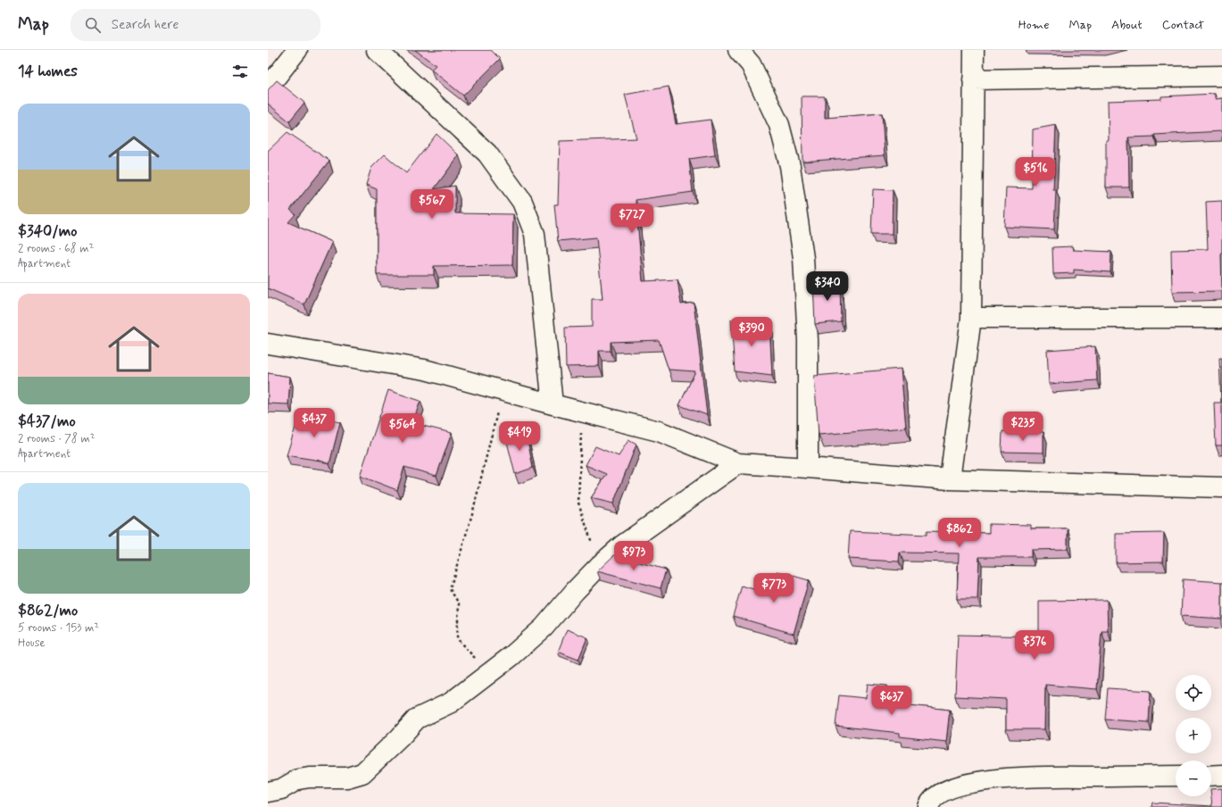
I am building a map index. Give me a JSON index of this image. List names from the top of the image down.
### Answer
{
  "page": {
    "header": "Map",
    "search": "Search here",
    "nav": [
      "Home",
      "Map",
      "About",
      "Contact"
    ],
    "heading": "14 homes",
    "list": [
      {
        "name": "$340/mo",
        "note": "2 rooms · 68 m² · Apartment"
      },
      {
        "name": "$437/mo",
        "note": "2 rooms · 78 m² · Apartment"
      },
      {
        "name": "$862/mo",
        "note": "5 rooms · 153 m² · House"
      }
    ],
    "price": [
      "$516",
      "$567",
      "$727",
      "$340",
      "$390",
      "$437",
      "$235",
      "$564",
      "$419",
      "$862",
      "$973",
      "$773",
      "$376",
      "$637"
    ],
    "map_buttons": ["+", "−"]
  }
}
